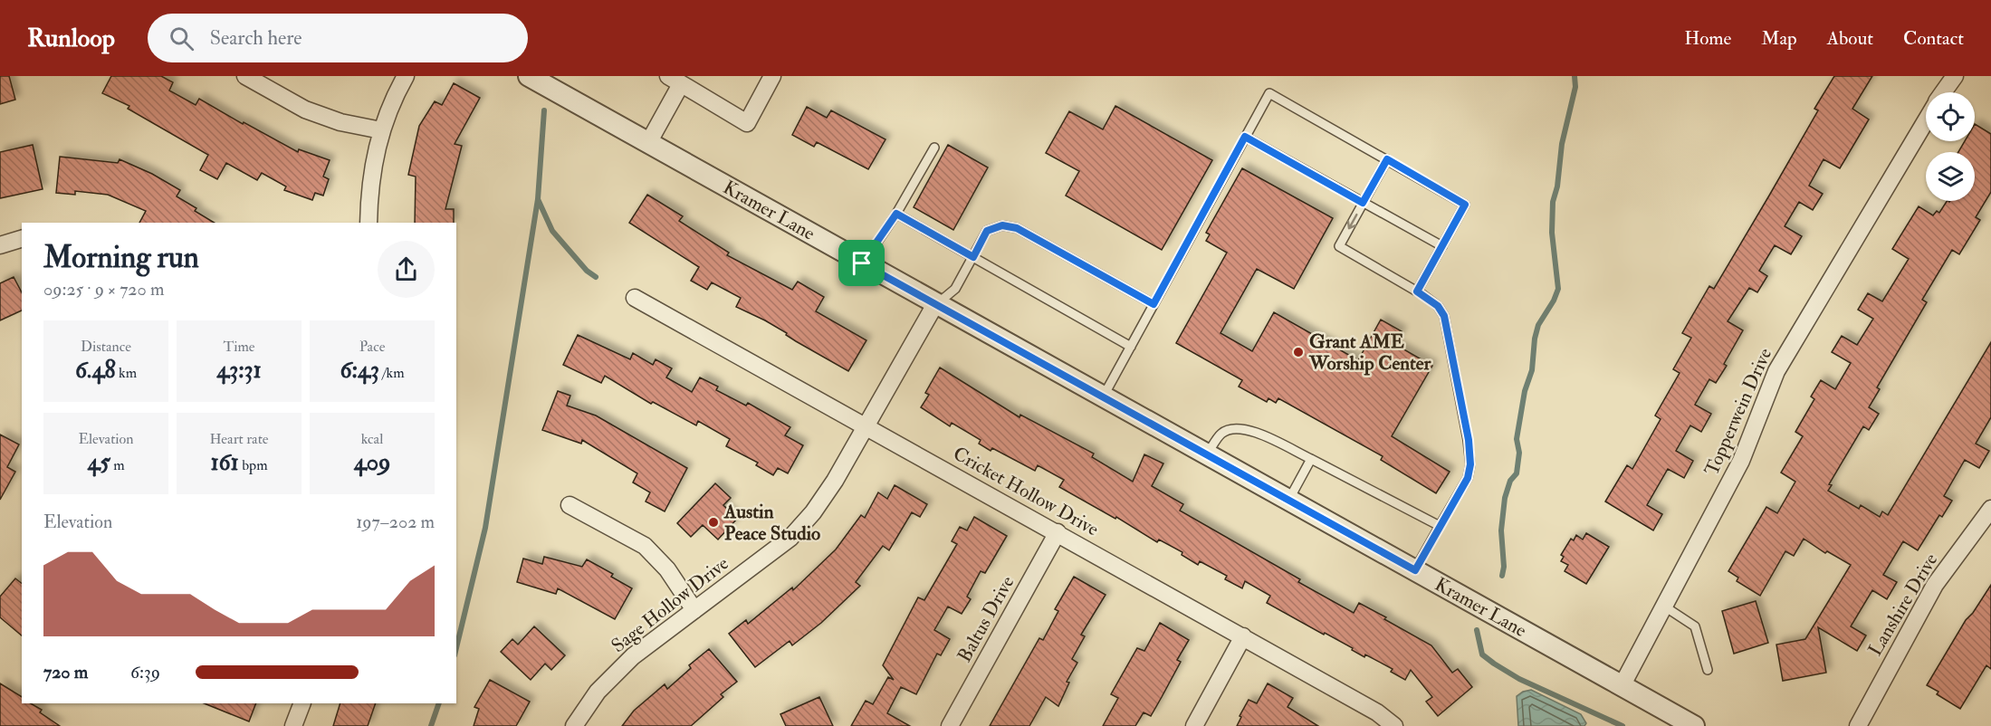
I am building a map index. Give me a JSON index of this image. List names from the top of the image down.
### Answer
{
  "streets": {
    "street": [
      "Kramer Lane",
      "Topperwein Drive",
      "Cricket Hollow Drive",
      "Sage Hollow Drive",
      "Lanshire Drive",
      "Baltus Drive"
    ]
  },
  "crossings": [
    ["Kramer Lane", "Topperwein Drive"],
    ["Kramer Lane", "Sage Hollow Drive"],
    ["Cricket Hollow Drive", "Sage Hollow Drive"],
    ["Cricket Hollow Drive", "Baltus Drive"]
  ],
  "places": ["Grant AME Worship Center", "Austin Peace Studio"],
  "page": {
    "header": "Runloop",
    "search": "Search here",
    "nav": [
      "Home",
      "Map",
      "About",
      "Contact"
    ],
    "heading": ["Morning run", "09:25 · 9 × 720 m"],
    "stats": [
      ["Distance", "6.48 km"],
      ["Time", "43:31"],
      ["Pace", "6:43 /km"],
      ["Elevation", "45 m"],
      ["Heart rate", "161 bpm"],
      ["kcal", "409"]
    ],
    "chart": ["Elevation", "197–202 m"],
    "list": [
      {
        "name": "720 m",
        "note": "6:39"
      }
    ]
  }
}
